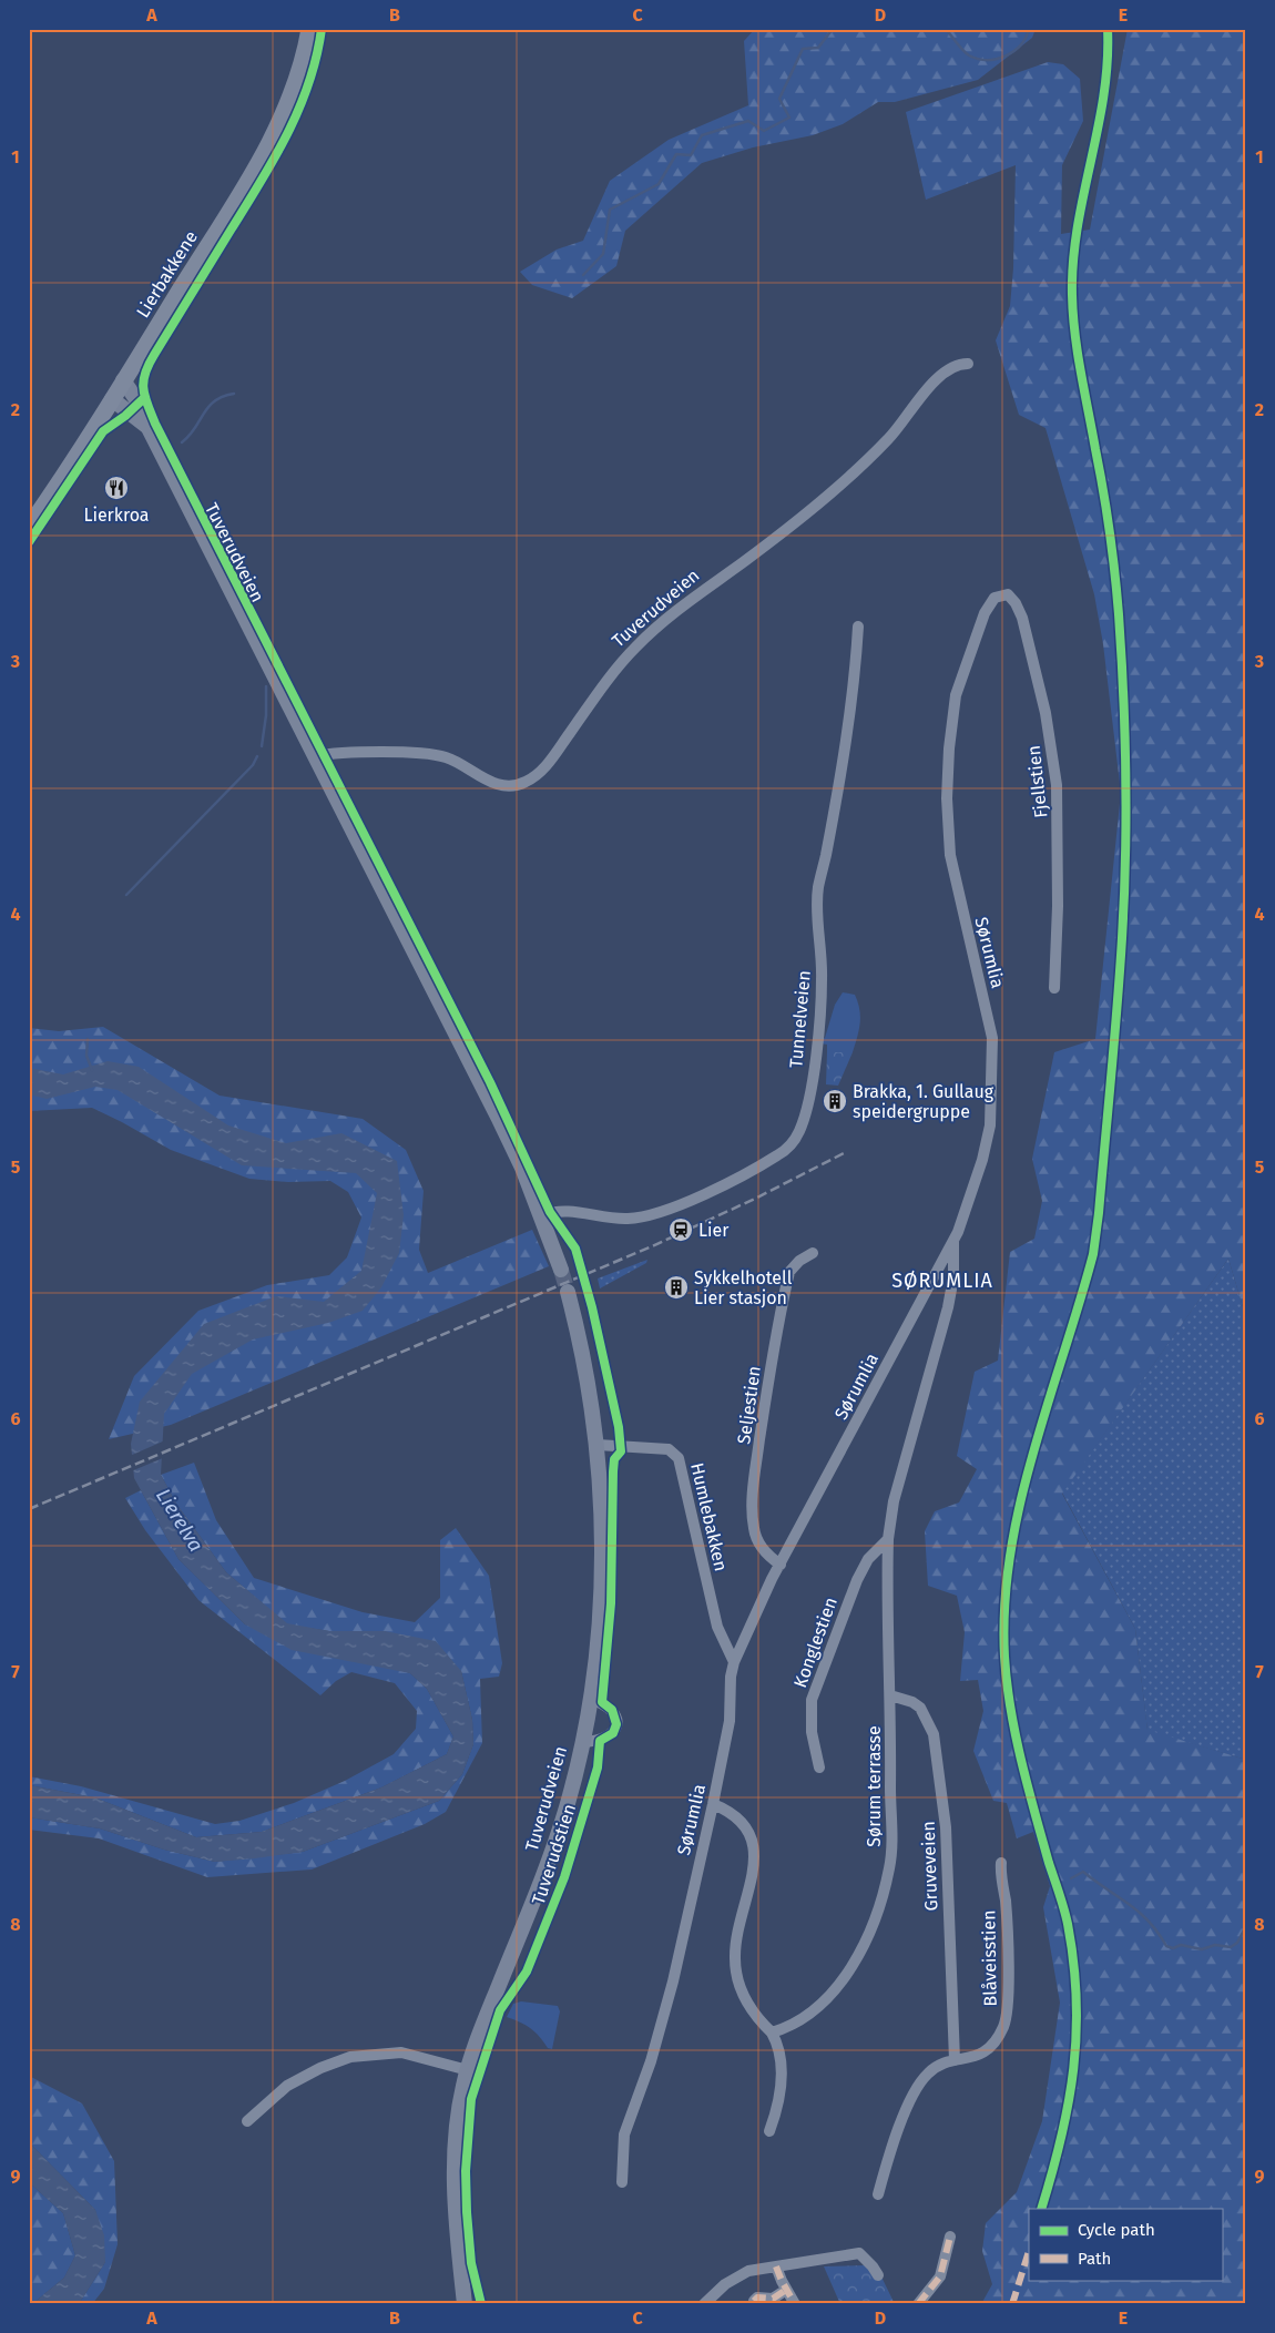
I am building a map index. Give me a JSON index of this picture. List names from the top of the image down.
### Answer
{
  "streets": {
    "main road": ["Lierbakkene", "Tuverudveien"],
    "street": [
      "Fjellstien",
      "Sørumlia",
      "Tunnelveien",
      "Seljestien",
      "Humlebakken",
      "Konglestien",
      "Sørum terrasse",
      "Gruveveien",
      "Blåveisstien"
    ],
    "cycle path": ["Tuverudstien"]
  },
  "crossings": [
    ["Lierbakkene", "Tuverudveien"],
    ["Tuverudveien", "Tunnelveien"],
    ["Tuverudveien", "Humlebakken"],
    ["Fjellstien", "Sørumlia"],
    ["Sørumlia", "Seljestien"],
    ["Sørumlia", "Humlebakken"],
    ["Sørumlia", "Sørum terrasse"],
    ["Konglestien", "Sørum terrasse"],
    ["Sørum terrasse", "Gruveveien"],
    ["Gruveveien", "Blåveisstien"]
  ],
  "districts": ["SØRUMLIA"],
  "water": ["Lierelva"],
  "places": {
    "restaurant": ["Lierkroa"],
    "building": ["Brakka, 1. Gullaug speidergruppe", "Sykkelhotell Lier stasjon"],
    "station": ["Lier"]
  },
  "legend": ["Cycle path", "Path"],
  "grid": {
    "columns": [
      "A",
      "B",
      "C",
      "D",
      "E"
    ],
    "rows": [
      "1",
      "2",
      "3",
      "4",
      "5",
      "6",
      "7",
      "8",
      "9"
    ]
  }
}
